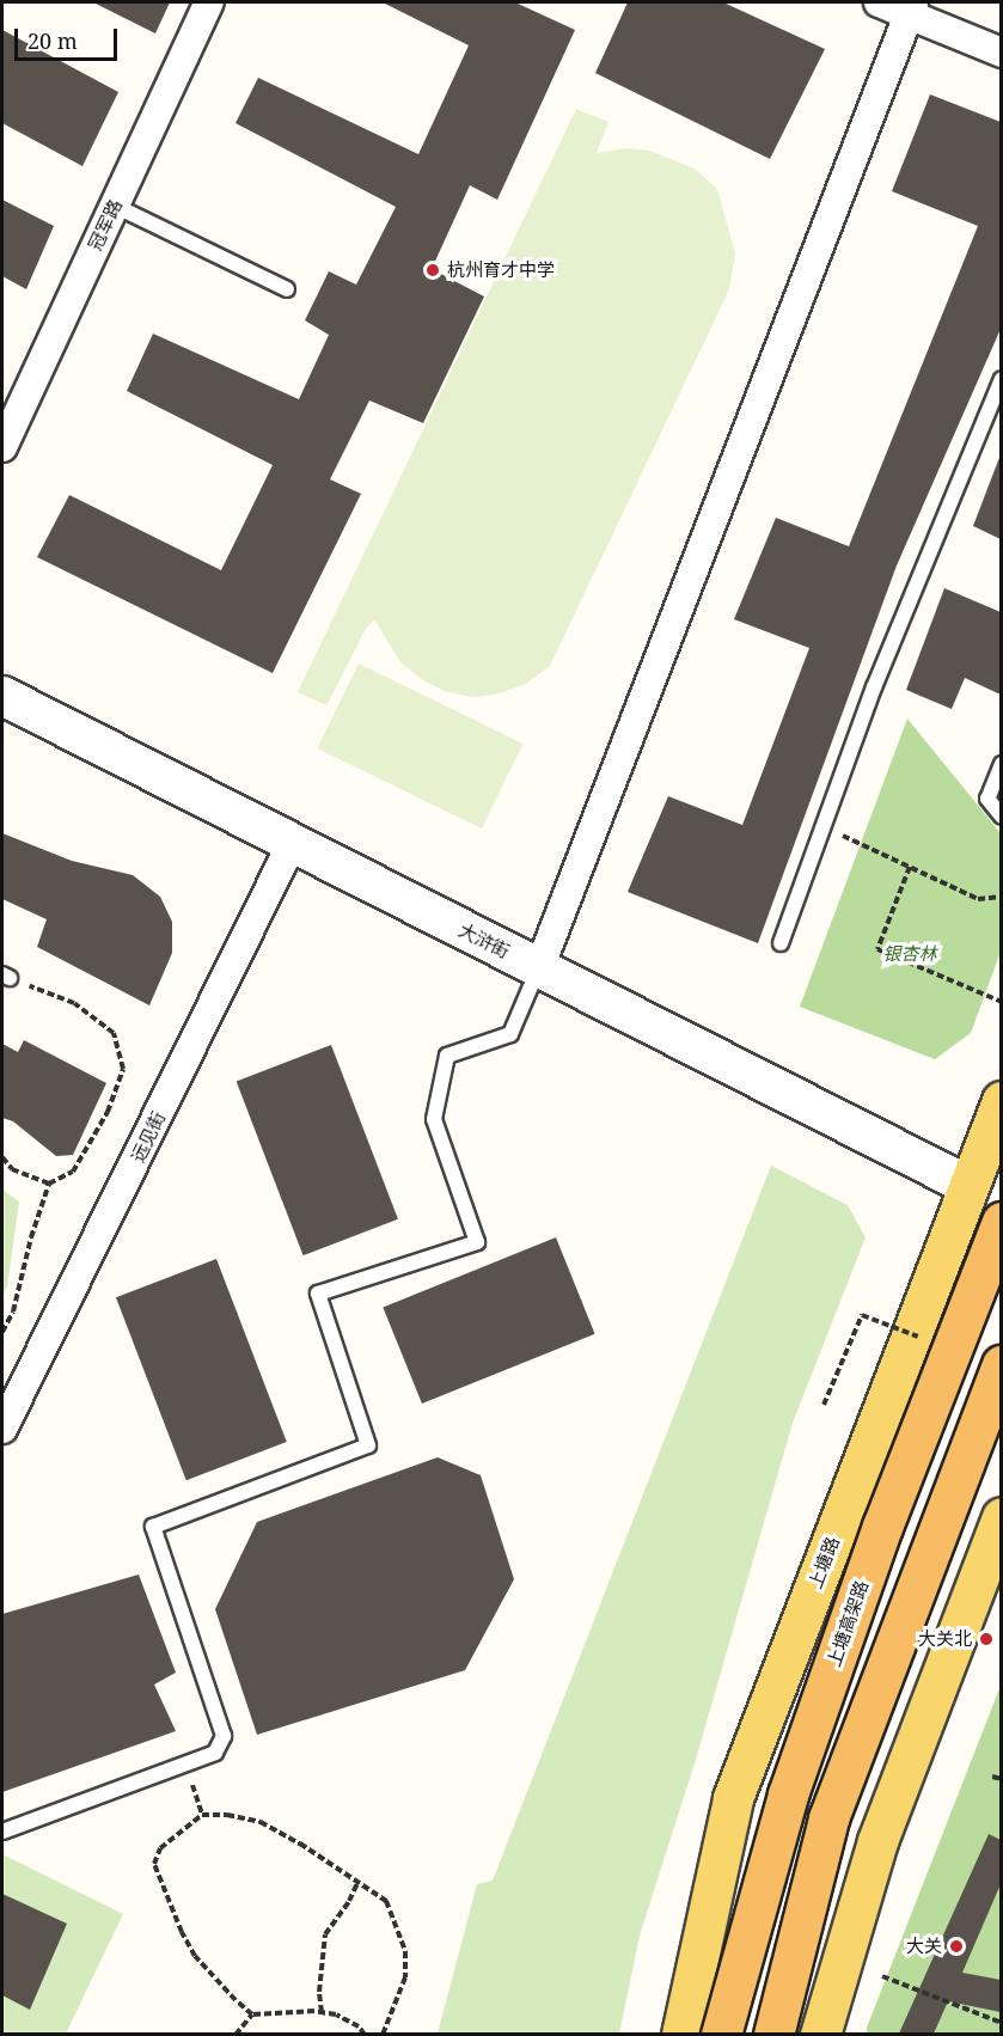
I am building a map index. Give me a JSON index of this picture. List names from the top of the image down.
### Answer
{
  "streets": {
    "highway": ["上塘高架路"],
    "main road": ["上塘路"],
    "street": ["冠军路", "大浒街", "远见街"]
  },
  "crossings": [
    ["大浒街", "远见街"],
    ["大浒街", "上塘路"]
  ],
  "parks": ["银杏林"],
  "places": ["杭州育才中学", "大关北", "大关"],
  "scale_bar": "20 m"
}
